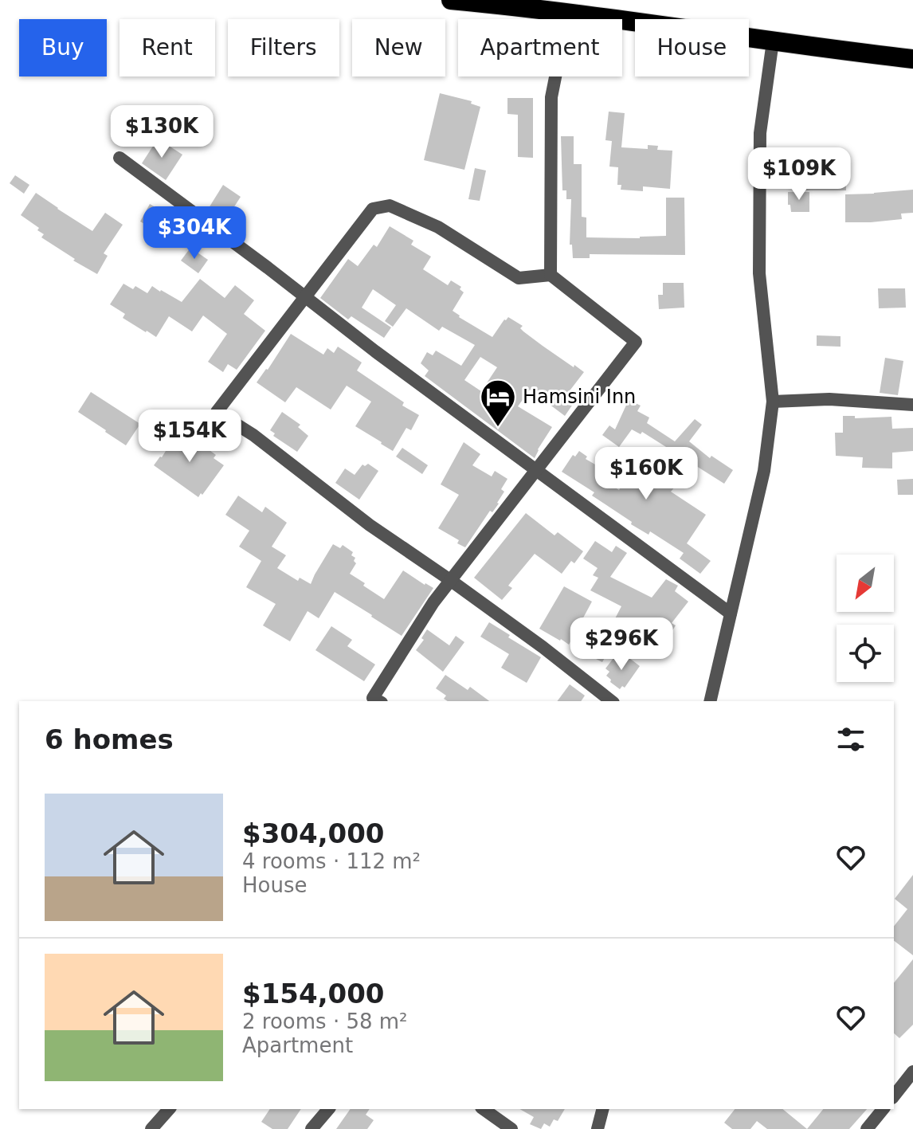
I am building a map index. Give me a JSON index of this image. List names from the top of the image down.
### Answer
{
  "places": {
    "hotel": ["Hamsini Inn"]
  },
  "north": "bottom left",
  "page": {
    "chip": [
      "Buy",
      "Rent",
      "Filters",
      "New",
      "Apartment",
      "House"
    ],
    "price": [
      "$130K",
      "$109K",
      "$304K",
      "$154K",
      "$160K",
      "$296K"
    ],
    "heading": "6 homes",
    "list": [
      {
        "name": "$304,000",
        "note": "4 rooms · 112 m² · House"
      },
      {
        "name": "$154,000",
        "note": "2 rooms · 58 m² · Apartment"
      }
    ]
  }
}
